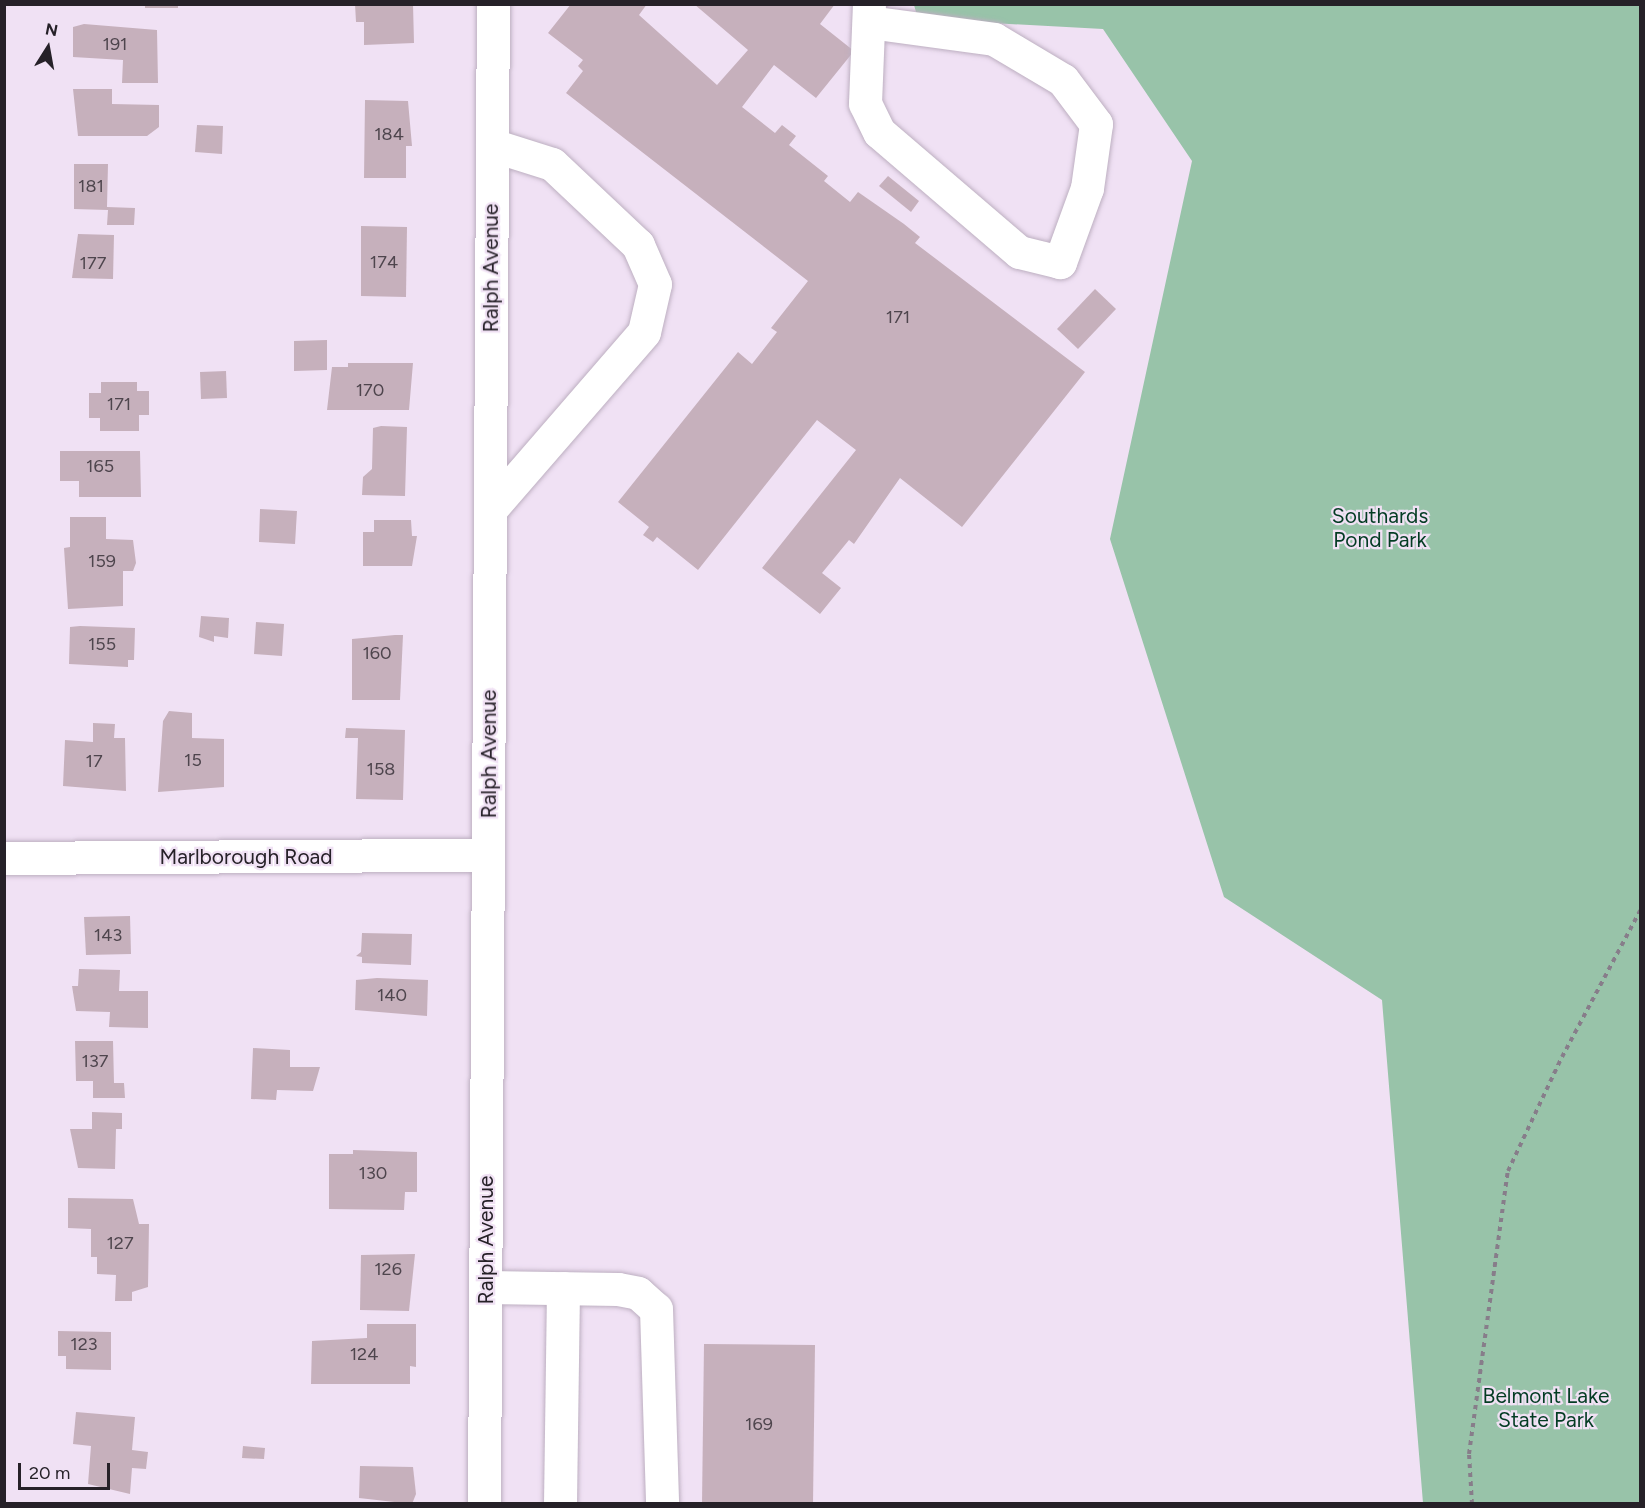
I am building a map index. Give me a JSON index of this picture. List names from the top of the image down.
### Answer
{
  "streets": {
    "street": ["Ralph Avenue", "Marlborough Road"]
  },
  "crossings": [
    ["Ralph Avenue", "Marlborough Road"]
  ],
  "parks": ["Southards Pond Park", "Belmont Lake State Park"],
  "house_numbers": [
    "191",
    "184",
    "181",
    "174",
    "177",
    "171",
    "170",
    "171",
    "165",
    "159",
    "155",
    "160",
    "15",
    "17",
    "158",
    "143",
    "140",
    "137",
    "130",
    "127",
    "126",
    "123",
    "124",
    "169"
  ],
  "scale_bar": "20 m",
  "north": "top"
}
